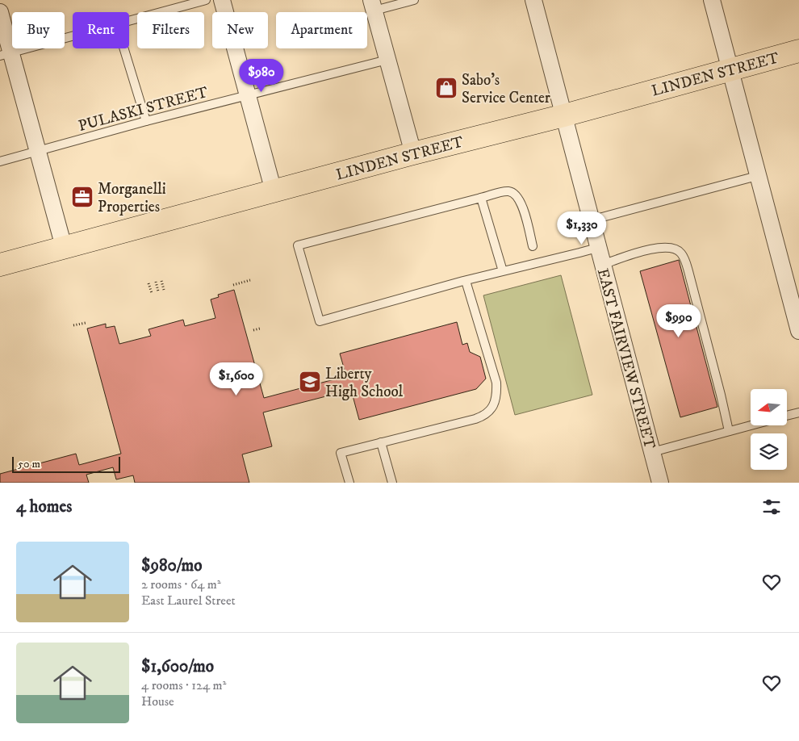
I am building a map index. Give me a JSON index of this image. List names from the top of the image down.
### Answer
{
  "streets": {
    "main road": ["LINDEN STREET"],
    "street": ["EAST FAIRVIEW STREET"],
    "lane": ["PULASKI STREET"]
  },
  "crossings": [
    ["LINDEN STREET", "EAST FAIRVIEW STREET"]
  ],
  "places": {
    "shop": ["Sabo's Service Center"],
    "office": ["Morganelli Properties"],
    "school or university": ["Liberty High School"]
  },
  "scale_bar": "50 m",
  "north": "left",
  "page": {
    "chip": [
      "Buy",
      "Rent",
      "Filters",
      "New",
      "Apartment"
    ],
    "price": [
      "$980",
      "$1,330",
      "$990",
      "$1,600"
    ],
    "scale": "50 m",
    "heading": "4 homes",
    "list": [
      {
        "name": "$980/mo",
        "note": "2 rooms · 64 m² · East Laurel Street"
      },
      {
        "name": "$1,600/mo",
        "note": "4 rooms · 124 m² · House"
      }
    ]
  }
}
